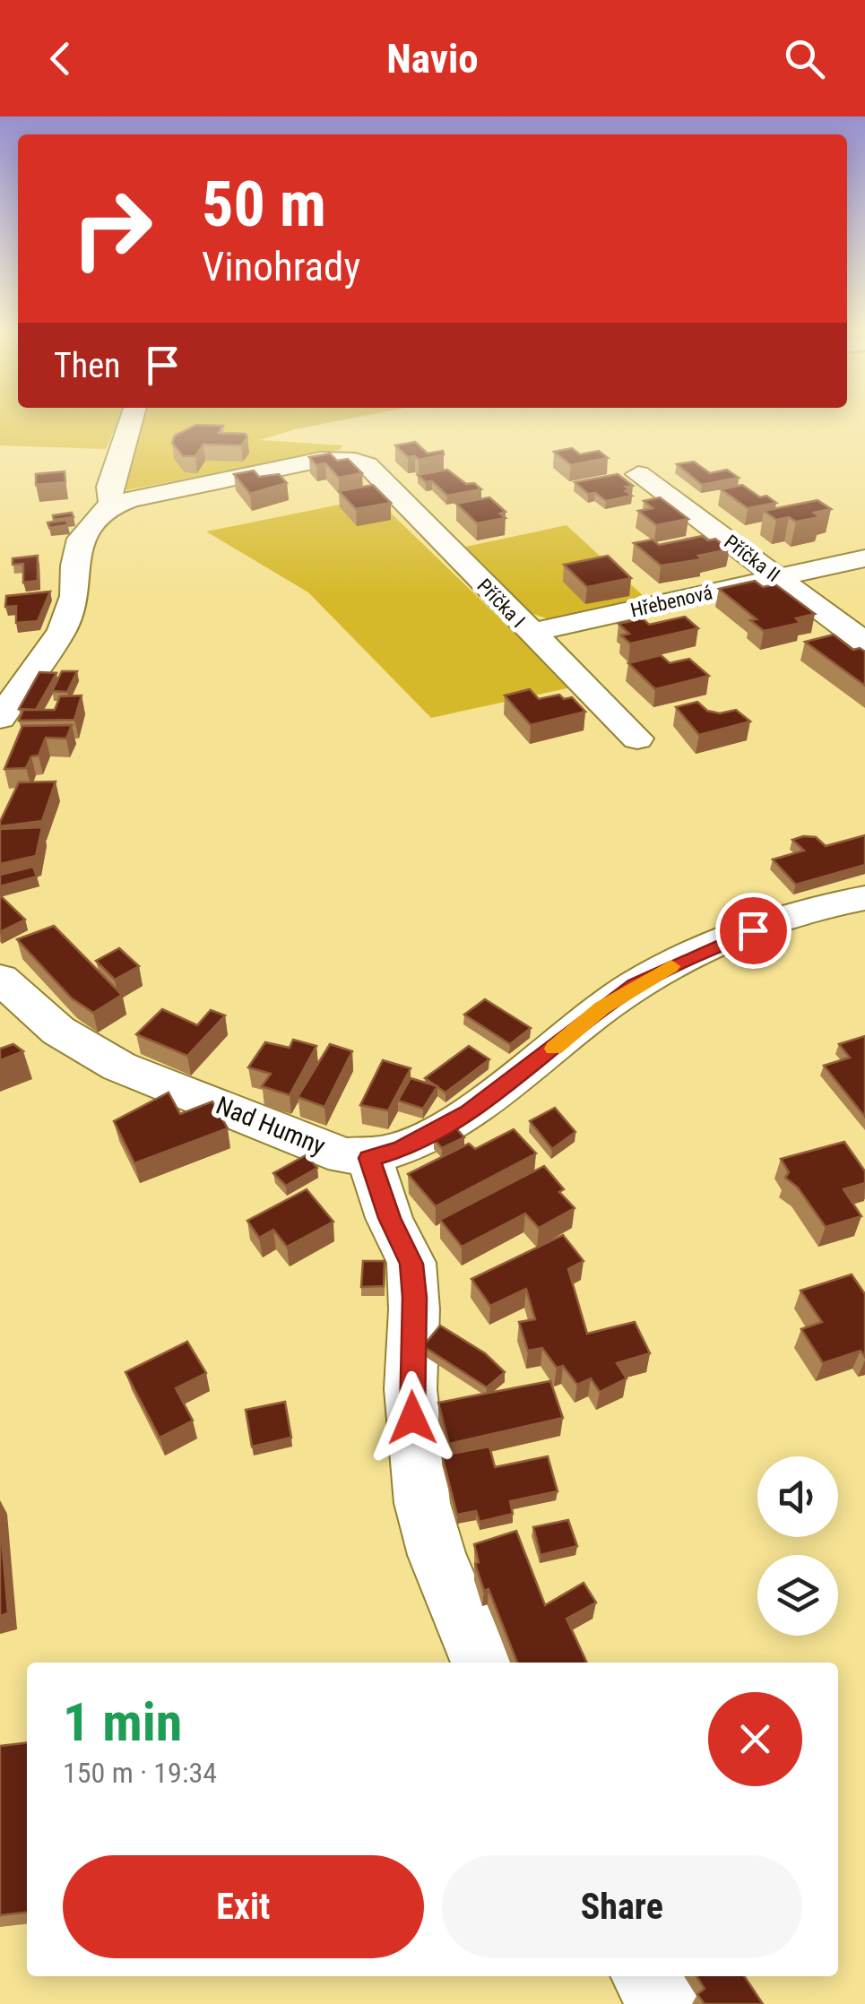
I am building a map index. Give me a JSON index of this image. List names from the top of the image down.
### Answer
{
  "streets": {
    "street": [
      "Příčka II",
      "Hřebenová",
      "Příčka I",
      "Nad Humny"
    ]
  },
  "crossings": [
    ["Příčka II", "Hřebenová"],
    ["Hřebenová", "Příčka I"]
  ],
  "page": {
    "header": "Navio",
    "turn": ["50 m", "Vinohrady"],
    "then": "Then",
    "heading": ["1 min", "150 m · 19:34"],
    "buttons": ["Exit", "Share"]
  }
}
